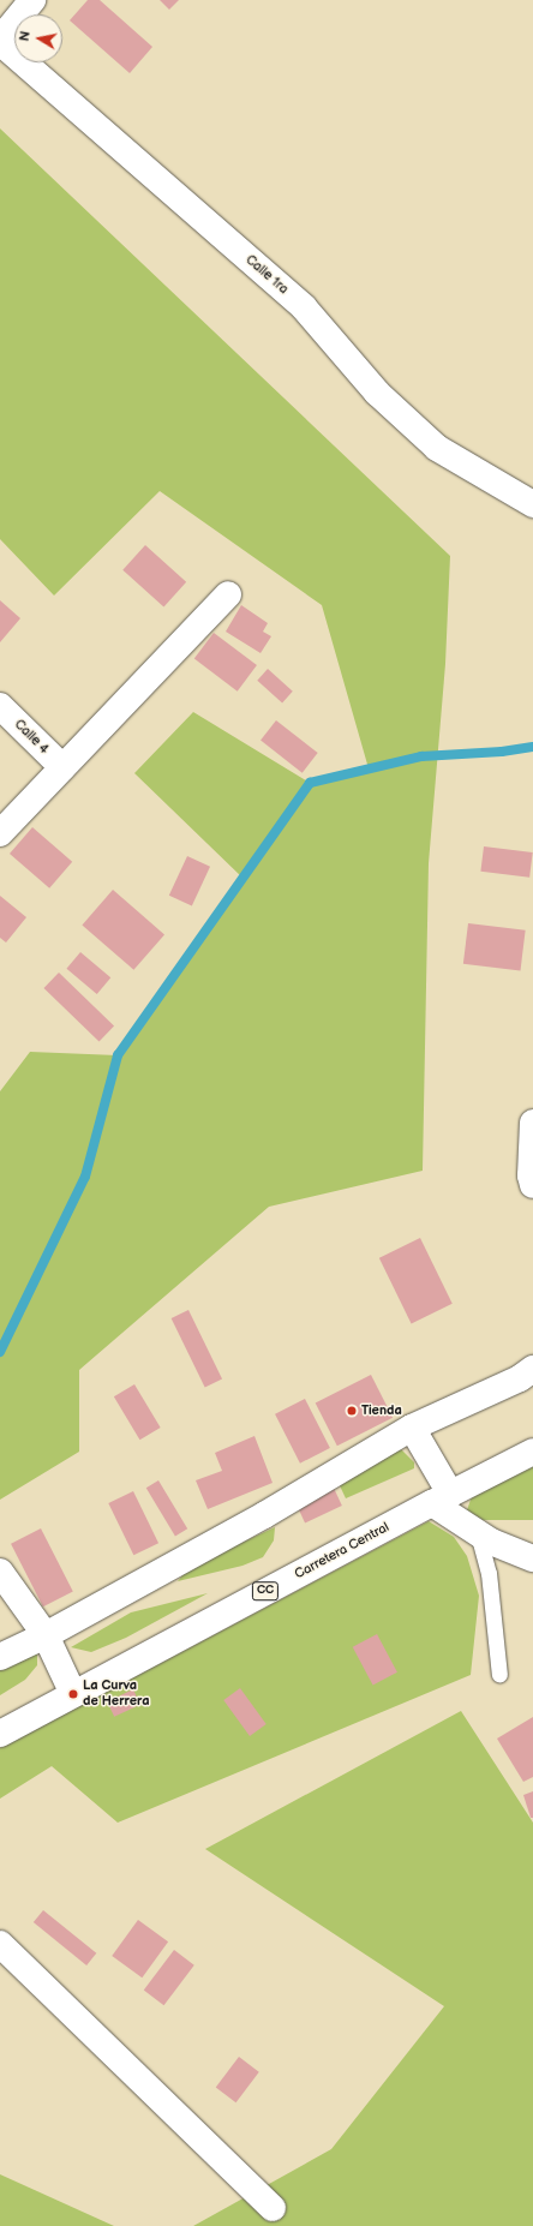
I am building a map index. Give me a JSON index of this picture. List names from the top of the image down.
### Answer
{
  "streets": {
    "main road": [
      "Calle 1ra",
      "Calle 4",
      "Carretera Central",
      "CC"
    ]
  },
  "places": ["Tienda", "La Curva de Herrera"],
  "north": "left"
}
